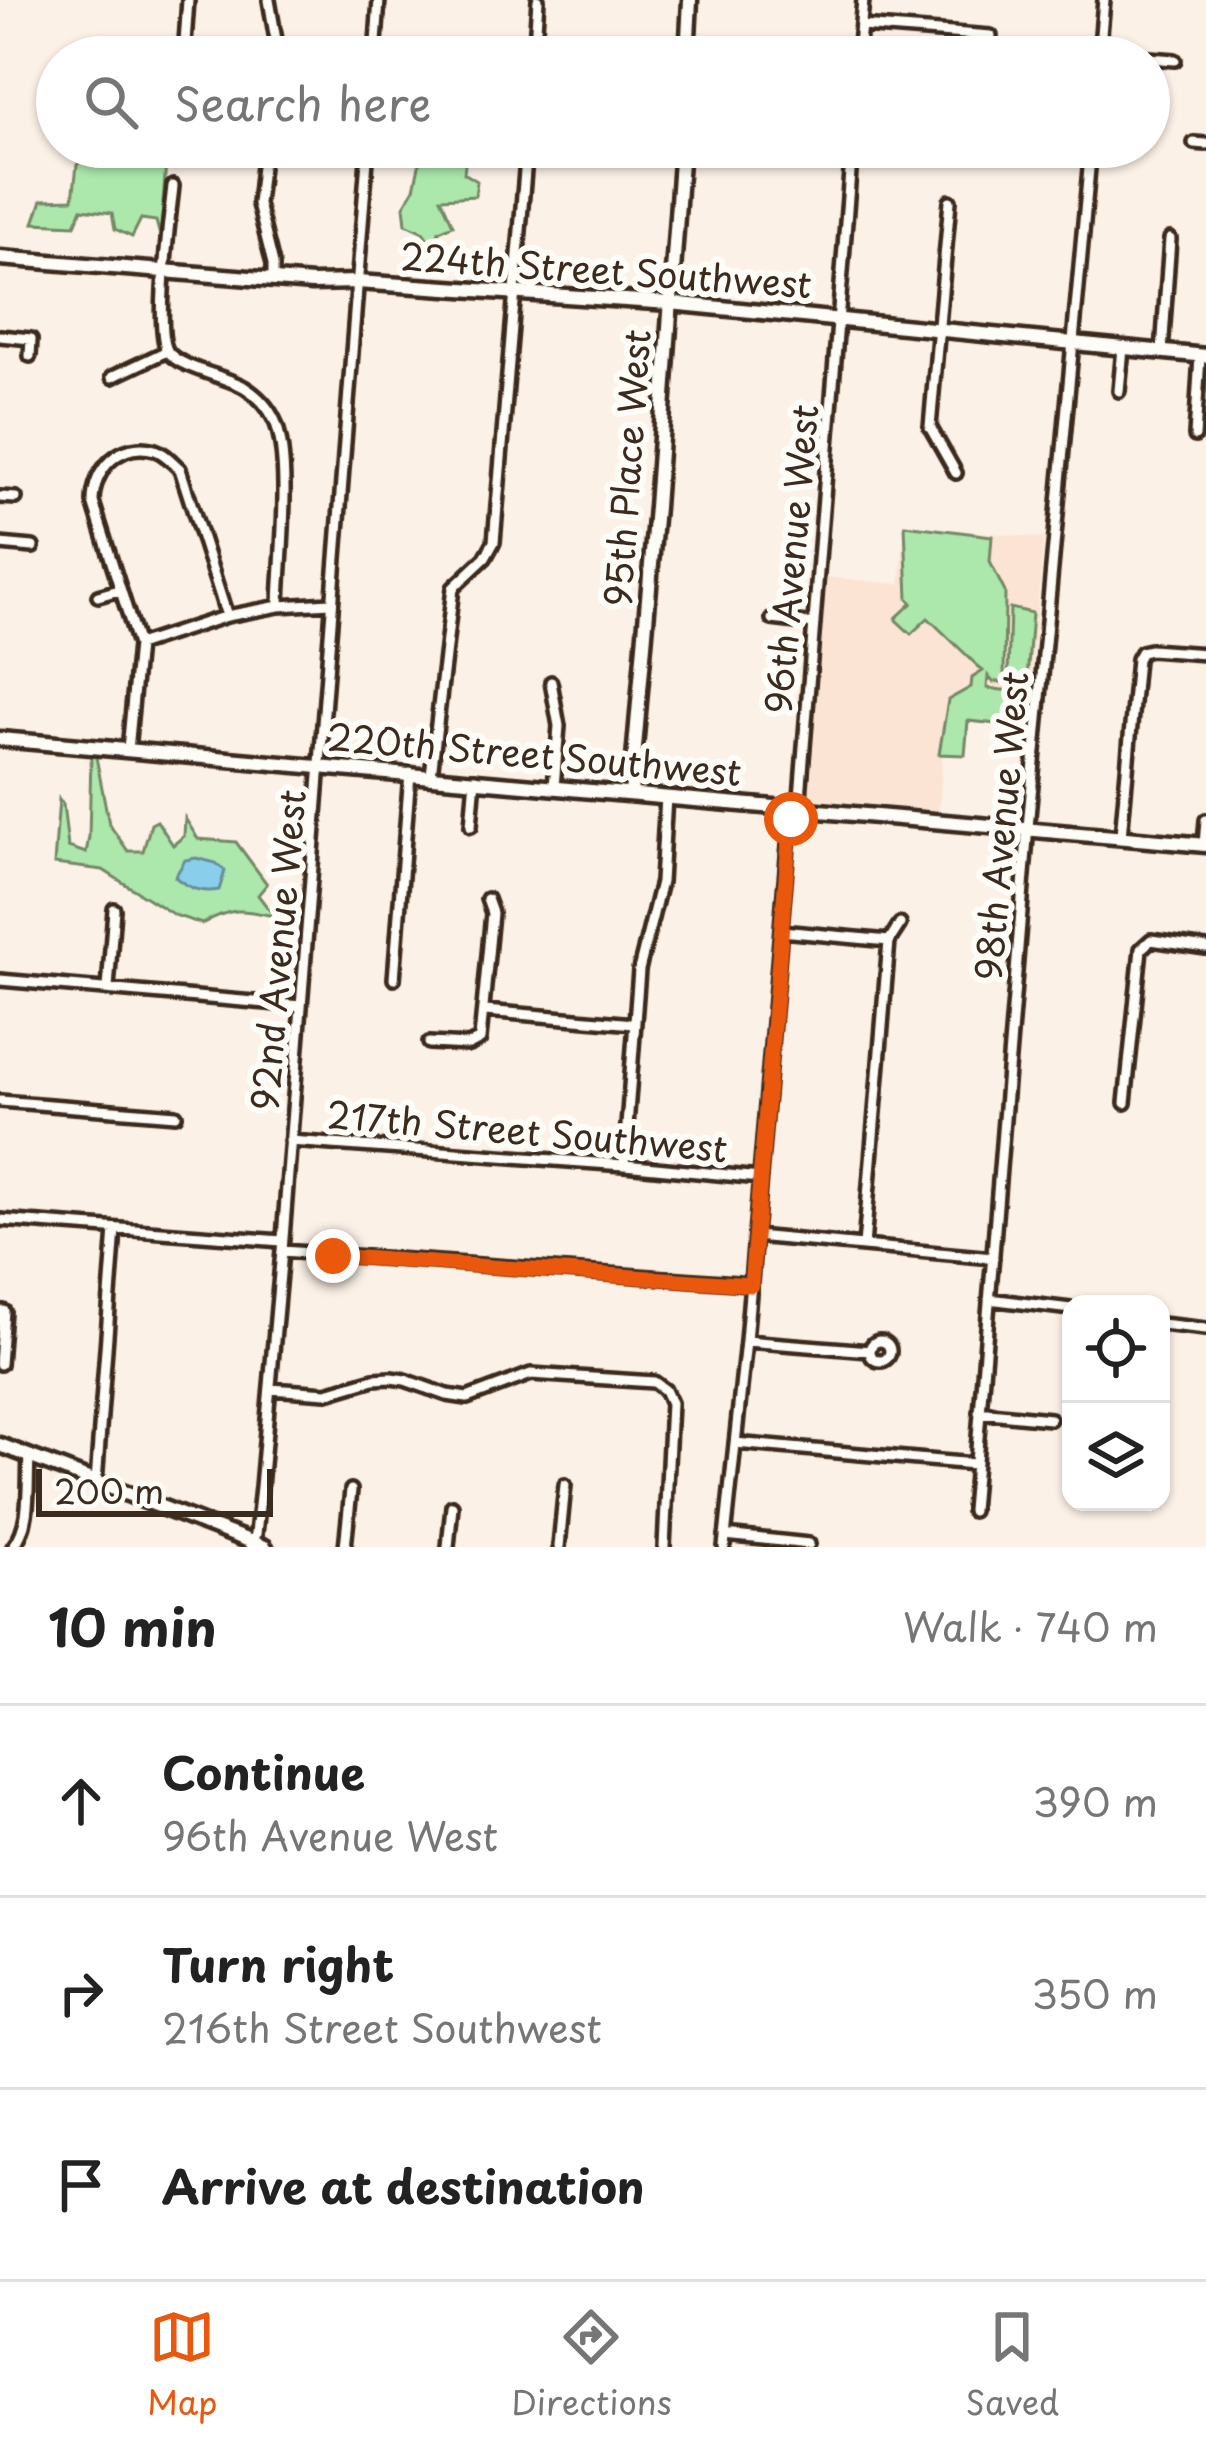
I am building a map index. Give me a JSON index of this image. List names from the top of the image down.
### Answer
{
  "streets": {
    "street": [
      "224th Street Southwest",
      "95th Place West",
      "96th Avenue West",
      "220th Street Southwest",
      "98th Avenue West",
      "92nd Avenue West",
      "217th Street Southwest"
    ]
  },
  "crossings": [
    ["224th Street Southwest", "95th Place West"],
    ["224th Street Southwest", "96th Avenue West"],
    ["224th Street Southwest", "98th Avenue West"],
    ["224th Street Southwest", "92nd Avenue West"],
    ["95th Place West", "220th Street Southwest"],
    ["96th Avenue West", "220th Street Southwest"],
    ["96th Avenue West", "217th Street Southwest"],
    ["220th Street Southwest", "98th Avenue West"],
    ["220th Street Southwest", "92nd Avenue West"],
    ["92nd Avenue West", "217th Street Southwest"]
  ],
  "scale_bar": "200 m",
  "page": {
    "search": "Search here",
    "scale": "200 m",
    "heading": ["10 min", "Walk · 740 m"],
    "list": [
      ["Continue", "96th Avenue West", "390 m"],
      ["Turn right", "216th Street Southwest", "350 m"],
      "Arrive at destination"
    ],
    "nav": ["Map", "Directions", "Saved"]
  }
}
